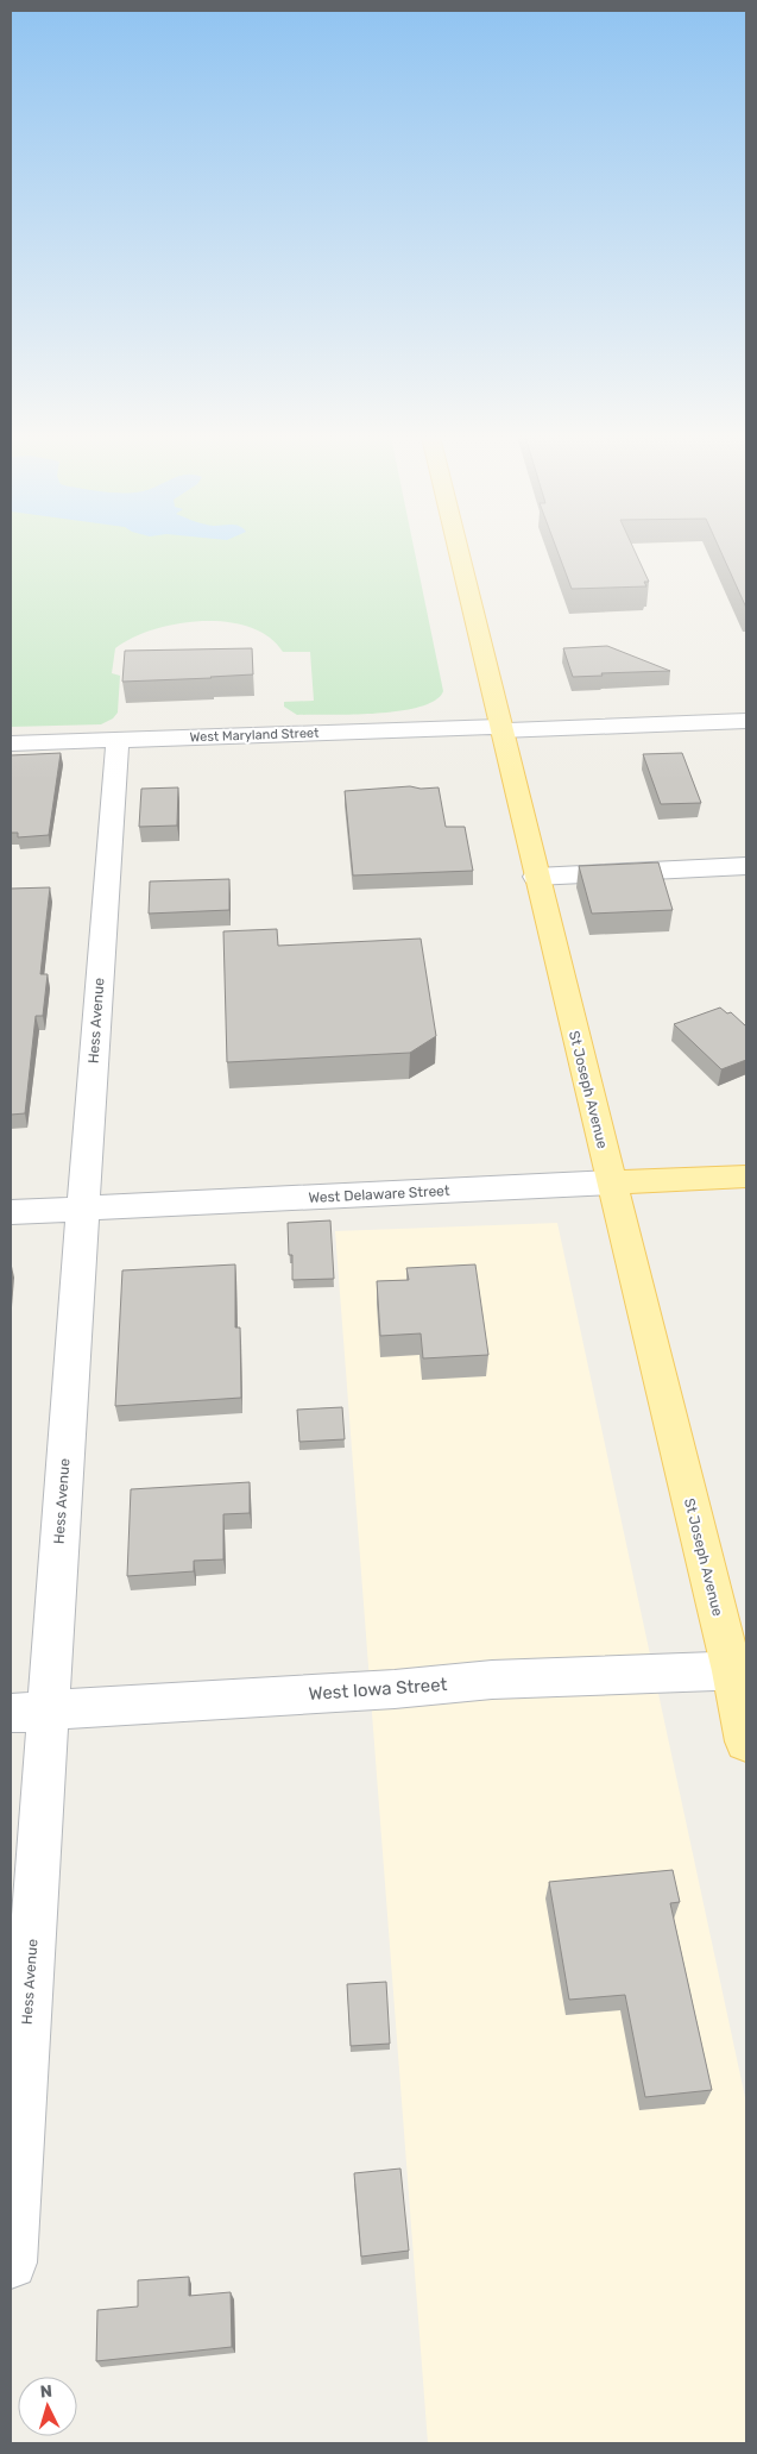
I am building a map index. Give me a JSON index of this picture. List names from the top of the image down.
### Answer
{
  "streets": {
    "main road": ["St Joseph Avenue", "West Delaware Street"],
    "street": ["West Maryland Street", "Hess Avenue", "West Iowa Street"]
  },
  "crossings": [
    ["West Maryland Street", "Hess Avenue"],
    ["West Maryland Street", "St Joseph Avenue"],
    ["Hess Avenue", "West Delaware Street"],
    ["Hess Avenue", "West Iowa Street"],
    ["St Joseph Avenue", "West Delaware Street"],
    ["St Joseph Avenue", "West Iowa Street"]
  ],
  "north": "top"
}
